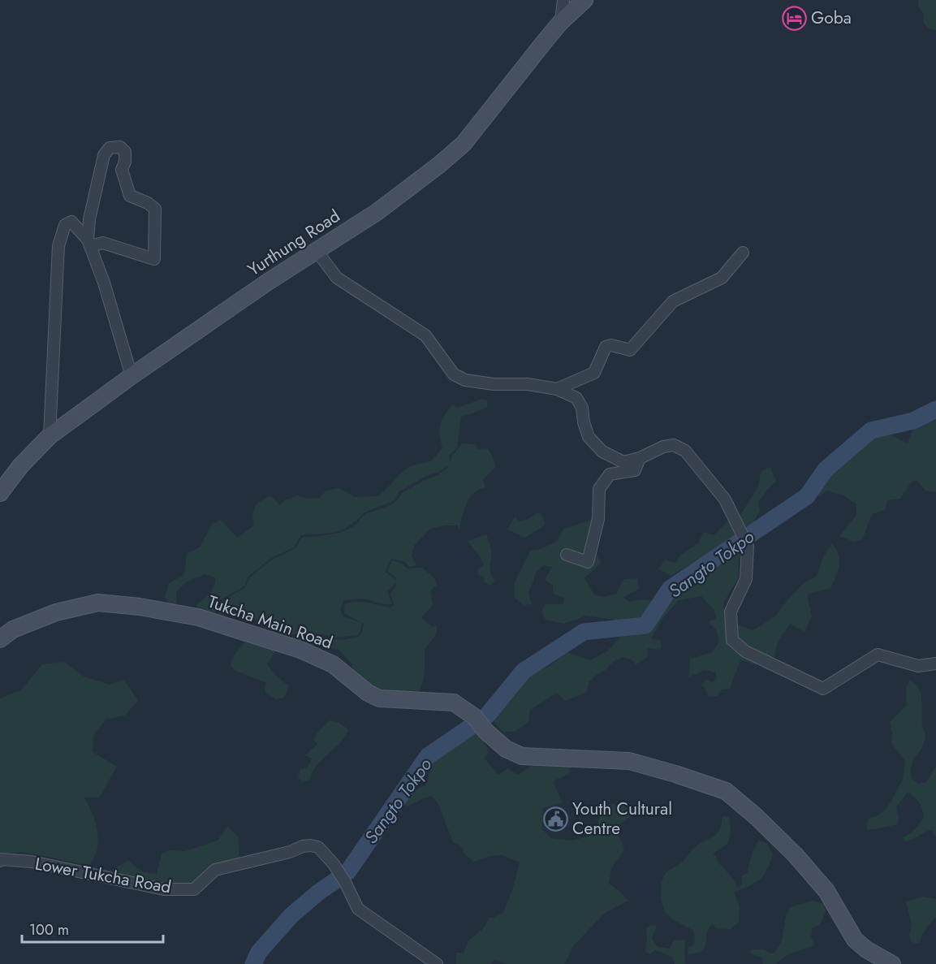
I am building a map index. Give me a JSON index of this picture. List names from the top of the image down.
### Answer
{
  "streets": {
    "street": ["Yurthung Road", "Tukcha Main Road", "Lower Tukcha Road"]
  },
  "water": ["Sangto Tokpo"],
  "places": {
    "hotel": ["Goba"],
    "public building": ["Youth Cultural Centre"]
  },
  "scale_bar": "100 m"
}
